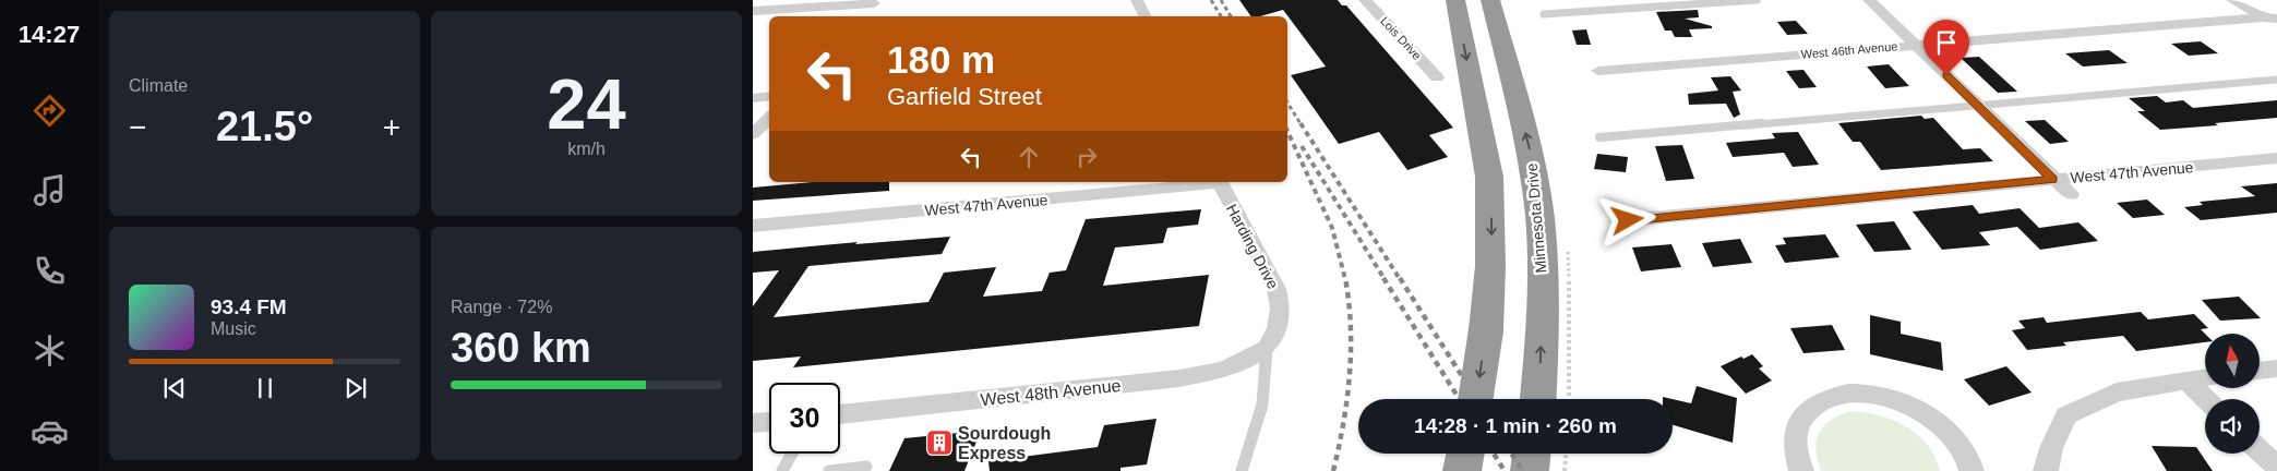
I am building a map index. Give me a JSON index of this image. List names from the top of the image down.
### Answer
{
  "streets": {
    "highway": ["Minnesota Drive"],
    "street": [
      "Lois Drive",
      "West 46th Avenue",
      "West 47th Avenue",
      "Harding Drive",
      "West 48th Avenue"
    ]
  },
  "crossings": [
    ["West 47th Avenue", "Harding Drive"],
    ["Harding Drive", "West 48th Avenue"]
  ],
  "places": {
    "building": ["Sourdough Express"]
  },
  "north": "top",
  "page": {
    "tabs": "14:27",
    "tile": [
      "Climate",
      ["24", "km/h"],
      ["Range · 72%", "360 km"]
    ],
    "turn": ["180 m", "Garfield Street"],
    "heat": ["−", "21.5°", "+"],
    "song": ["93.4 FM", "Music"],
    "limit": "30",
    "trip": "14:28 · 1 min · 260 m"
  }
}
